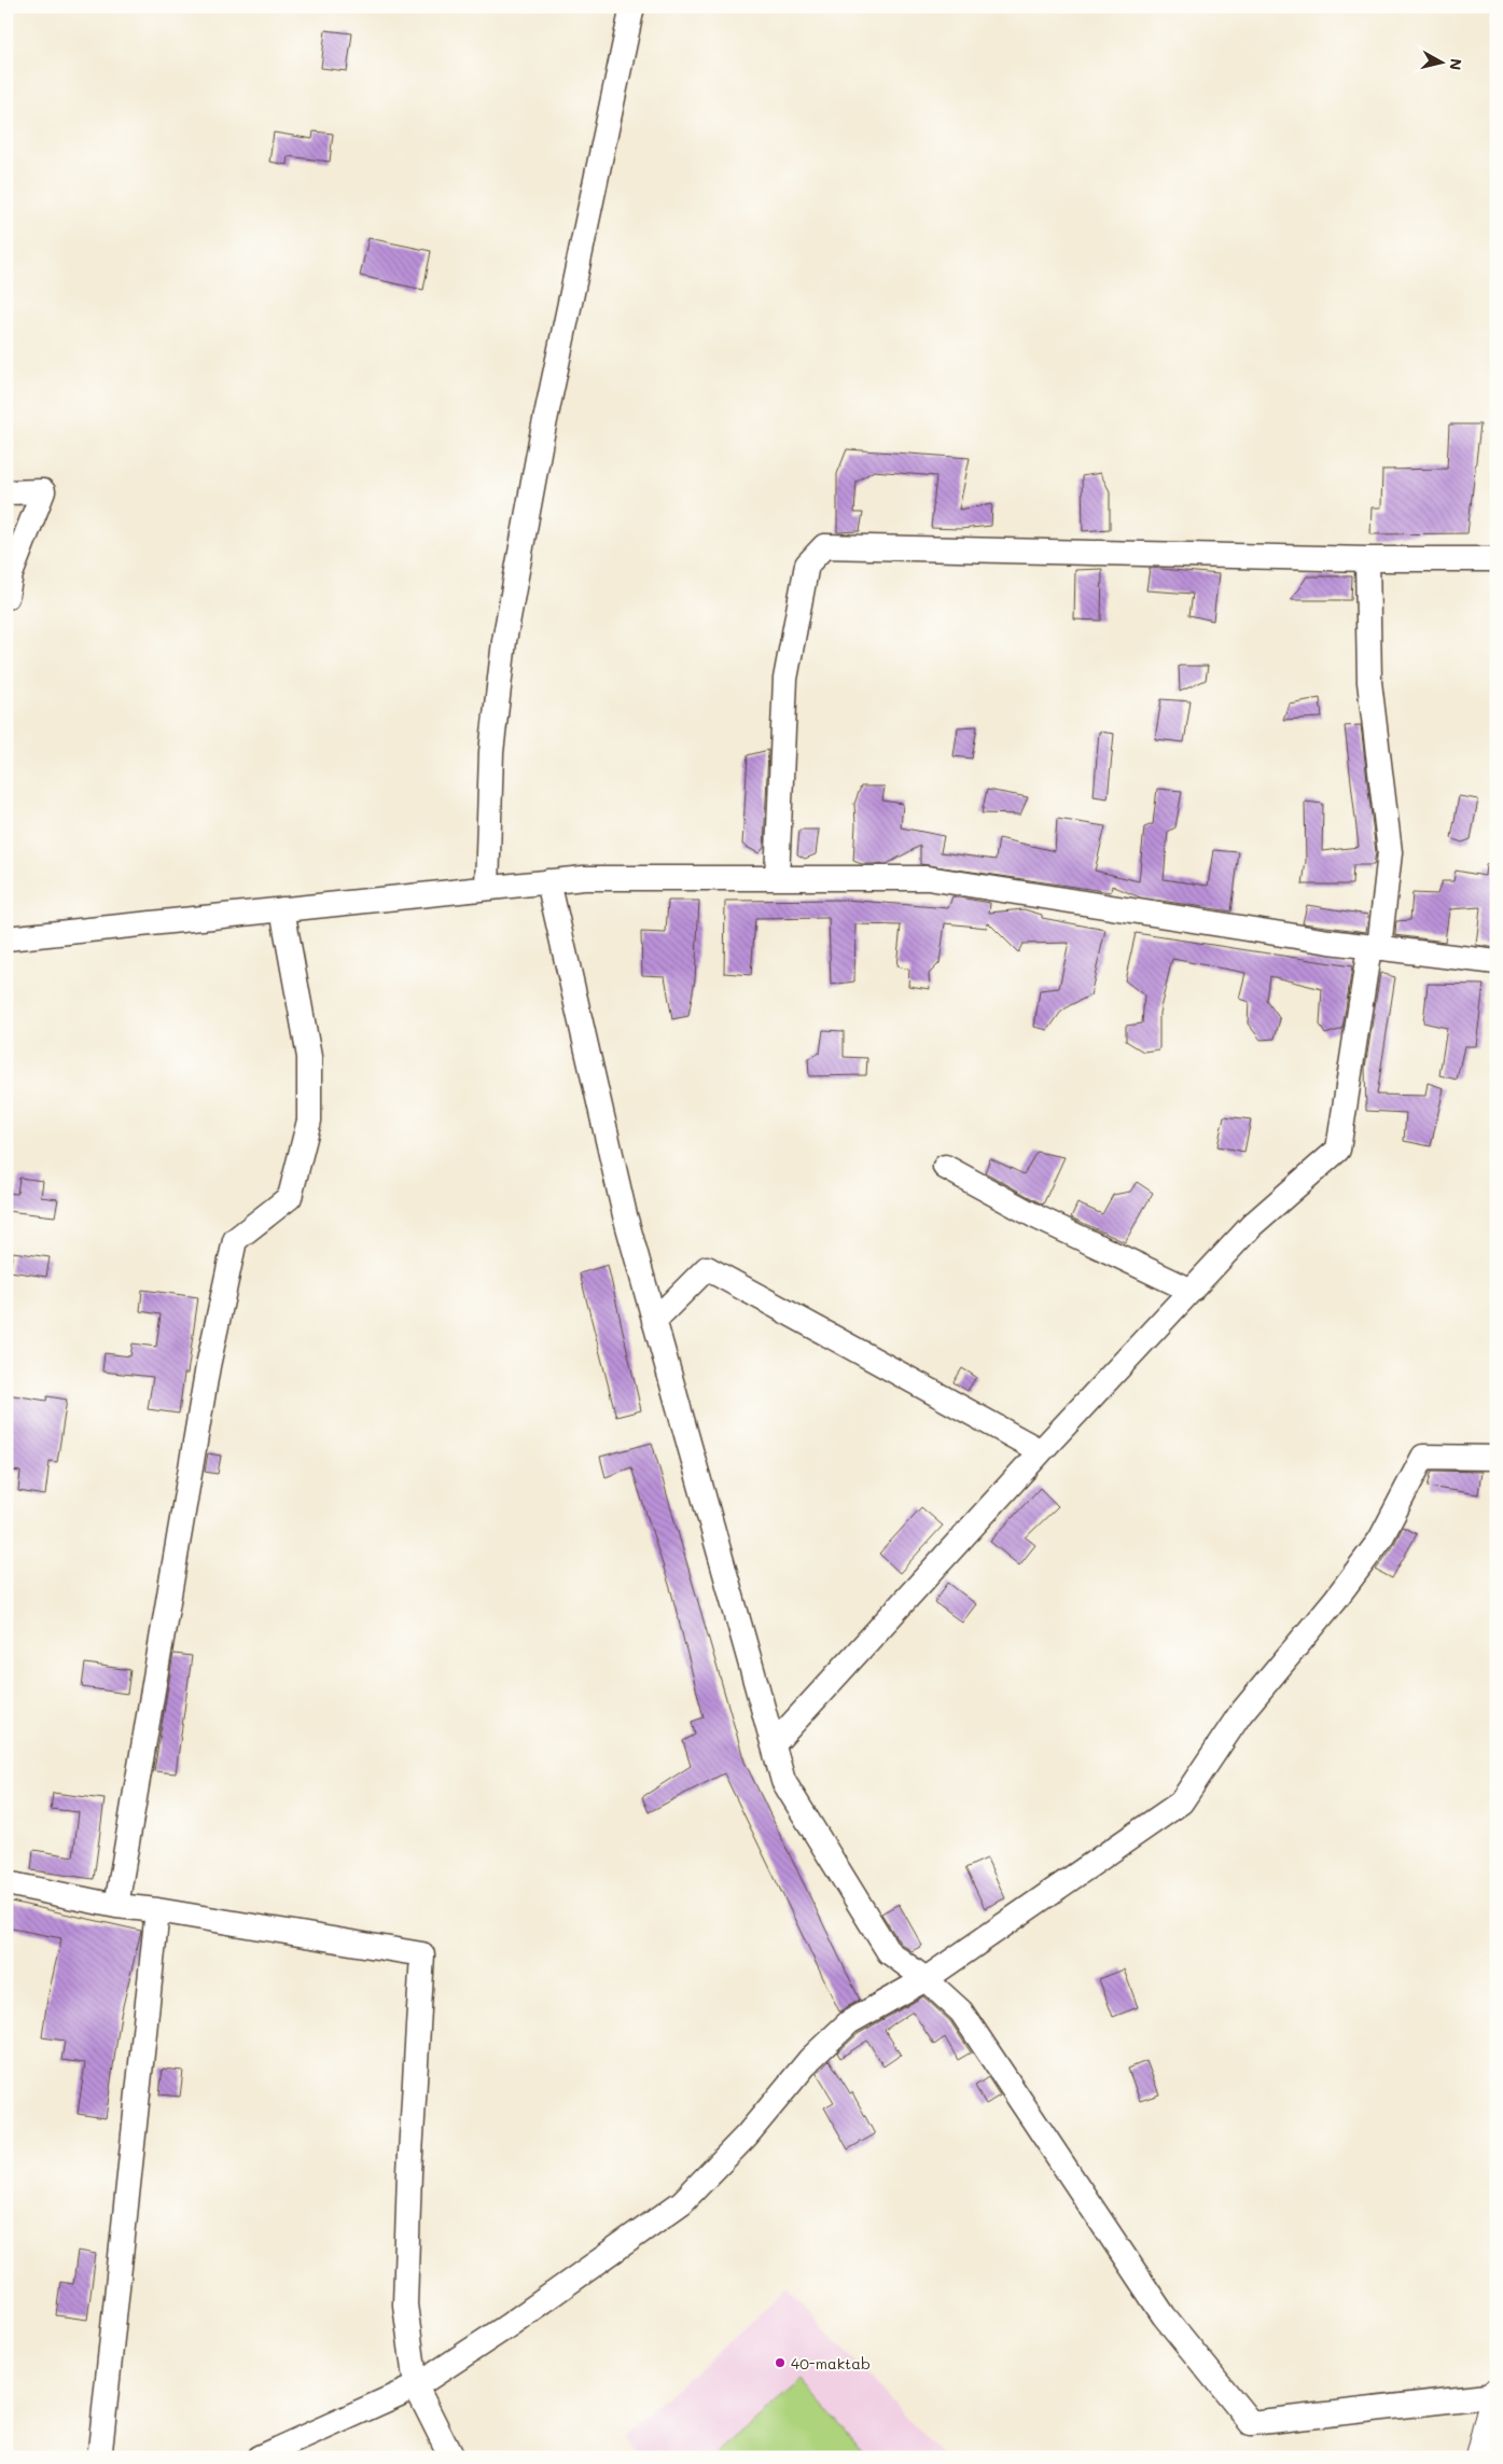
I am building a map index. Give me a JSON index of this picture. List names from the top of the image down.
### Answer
{
  "places": ["40-maktab"],
  "north": "right"
}
